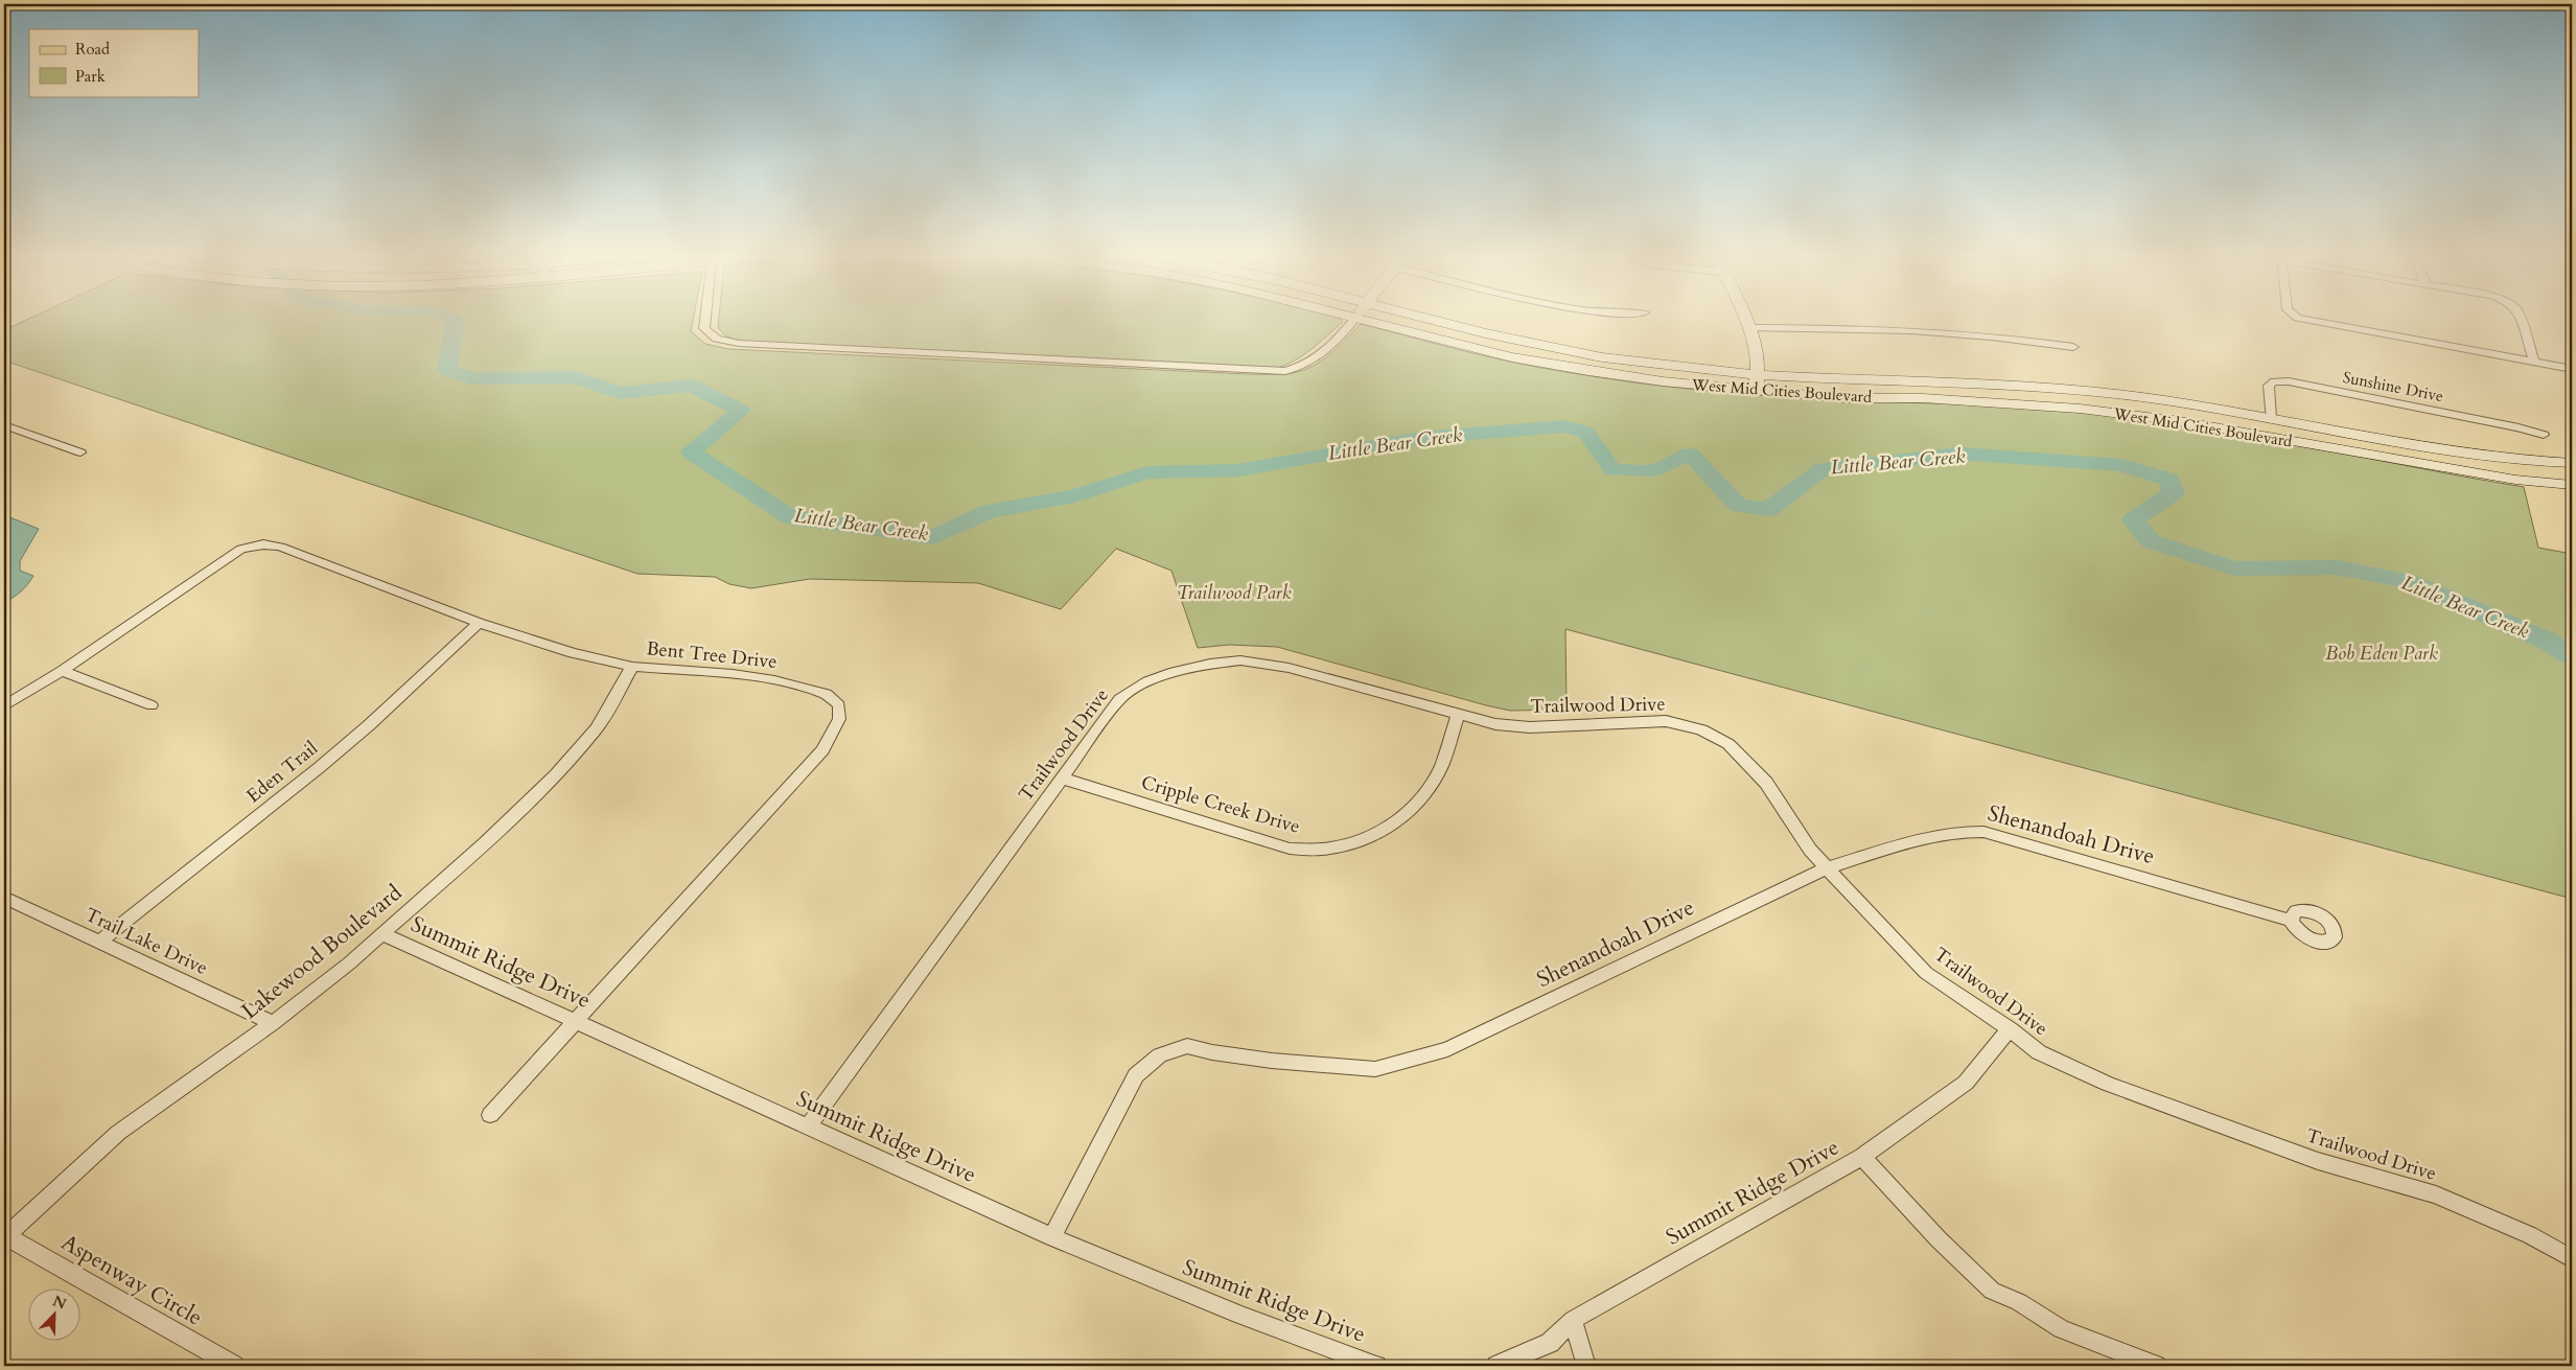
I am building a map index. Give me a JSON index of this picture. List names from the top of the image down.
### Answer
{
  "streets": {
    "main road": ["West Mid Cities Boulevard"],
    "street": [
      "Sunshine Drive",
      "Bent Tree Drive",
      "Trailwood Drive",
      "Eden Trail",
      "Cripple Creek Drive",
      "Shenandoah Drive",
      "Trail Lake Drive",
      "Lakewood Boulevard",
      "Summit Ridge Drive",
      "Aspenway Circle"
    ]
  },
  "crossings": [
    ["Sunshine Drive", "West Mid Cities Boulevard"],
    ["Bent Tree Drive", "Eden Trail"],
    ["Bent Tree Drive", "Lakewood Boulevard"],
    ["Bent Tree Drive", "Summit Ridge Drive"],
    ["Trailwood Drive", "Cripple Creek Drive"],
    ["Trailwood Drive", "Shenandoah Drive"],
    ["Trailwood Drive", "Summit Ridge Drive"],
    ["Eden Trail", "Trail Lake Drive"],
    ["Shenandoah Drive", "Summit Ridge Drive"],
    ["Trail Lake Drive", "Lakewood Boulevard"],
    ["Lakewood Boulevard", "Summit Ridge Drive"],
    ["Lakewood Boulevard", "Aspenway Circle"]
  ],
  "water": ["Little Bear Creek"],
  "parks": ["Trailwood Park", "Bob Eden Park"],
  "legend": ["Road", "Park"],
  "north": "top right"
}
